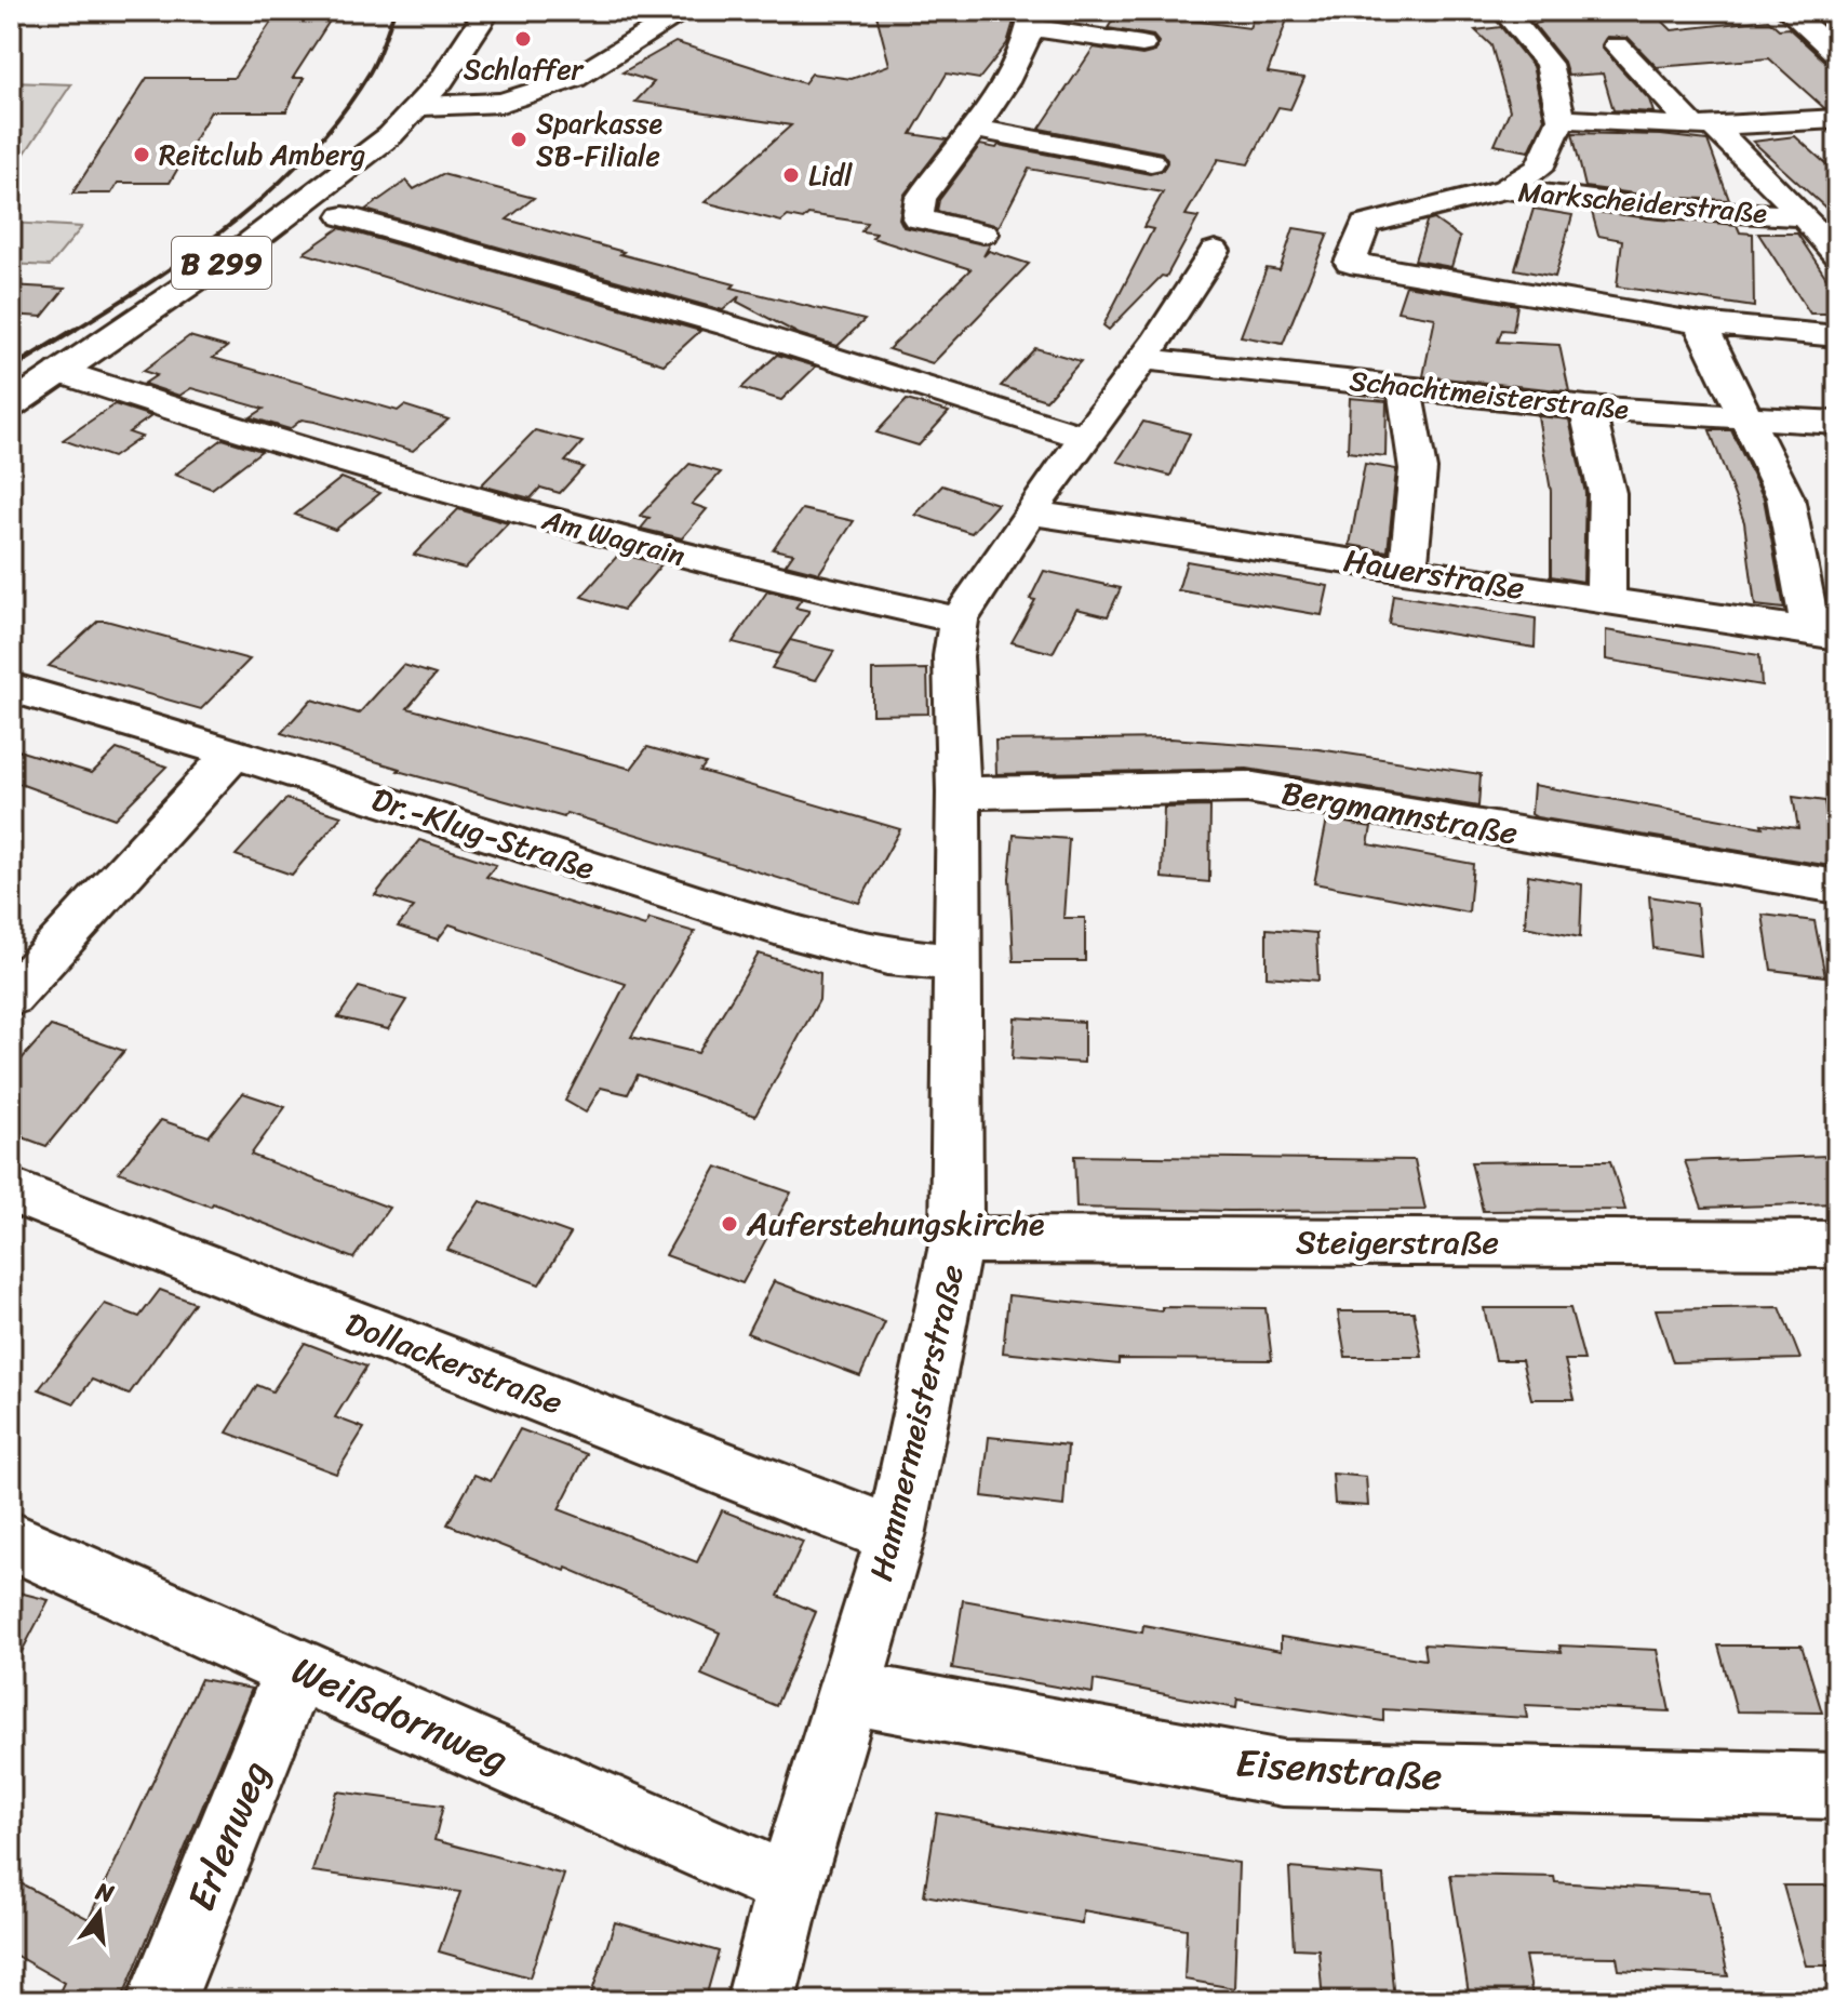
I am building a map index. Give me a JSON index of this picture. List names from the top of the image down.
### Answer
{
  "streets": {
    "street": [
      "Markscheiderstraße",
      "B 299",
      "Schachtmeisterstraße",
      "Am Wagrain",
      "Hauerstraße",
      "Bergmannstraße",
      "Dr.-Klug-Straße",
      "Steigerstraße",
      "Dollackerstraße",
      "Hammermeisterstraße",
      "Weißdornweg",
      "Eisenstraße",
      "Erlenweg"
    ]
  },
  "crossings": [
    ["B 299", "Am Wagrain"],
    ["Am Wagrain", "Hammermeisterstraße"],
    ["Bergmannstraße", "Hammermeisterstraße"],
    ["Dr.-Klug-Straße", "Hammermeisterstraße"],
    ["Steigerstraße", "Hammermeisterstraße"],
    ["Dollackerstraße", "Hammermeisterstraße"],
    ["Hammermeisterstraße", "Weißdornweg"],
    ["Hammermeisterstraße", "Eisenstraße"],
    ["Weißdornweg", "Erlenweg"]
  ],
  "places": [
    "Schlaffer",
    "Sparkasse SB-Filiale",
    "Reitclub Amberg",
    "Lidl",
    "Auferstehungskirche"
  ],
  "north": "top"
}
